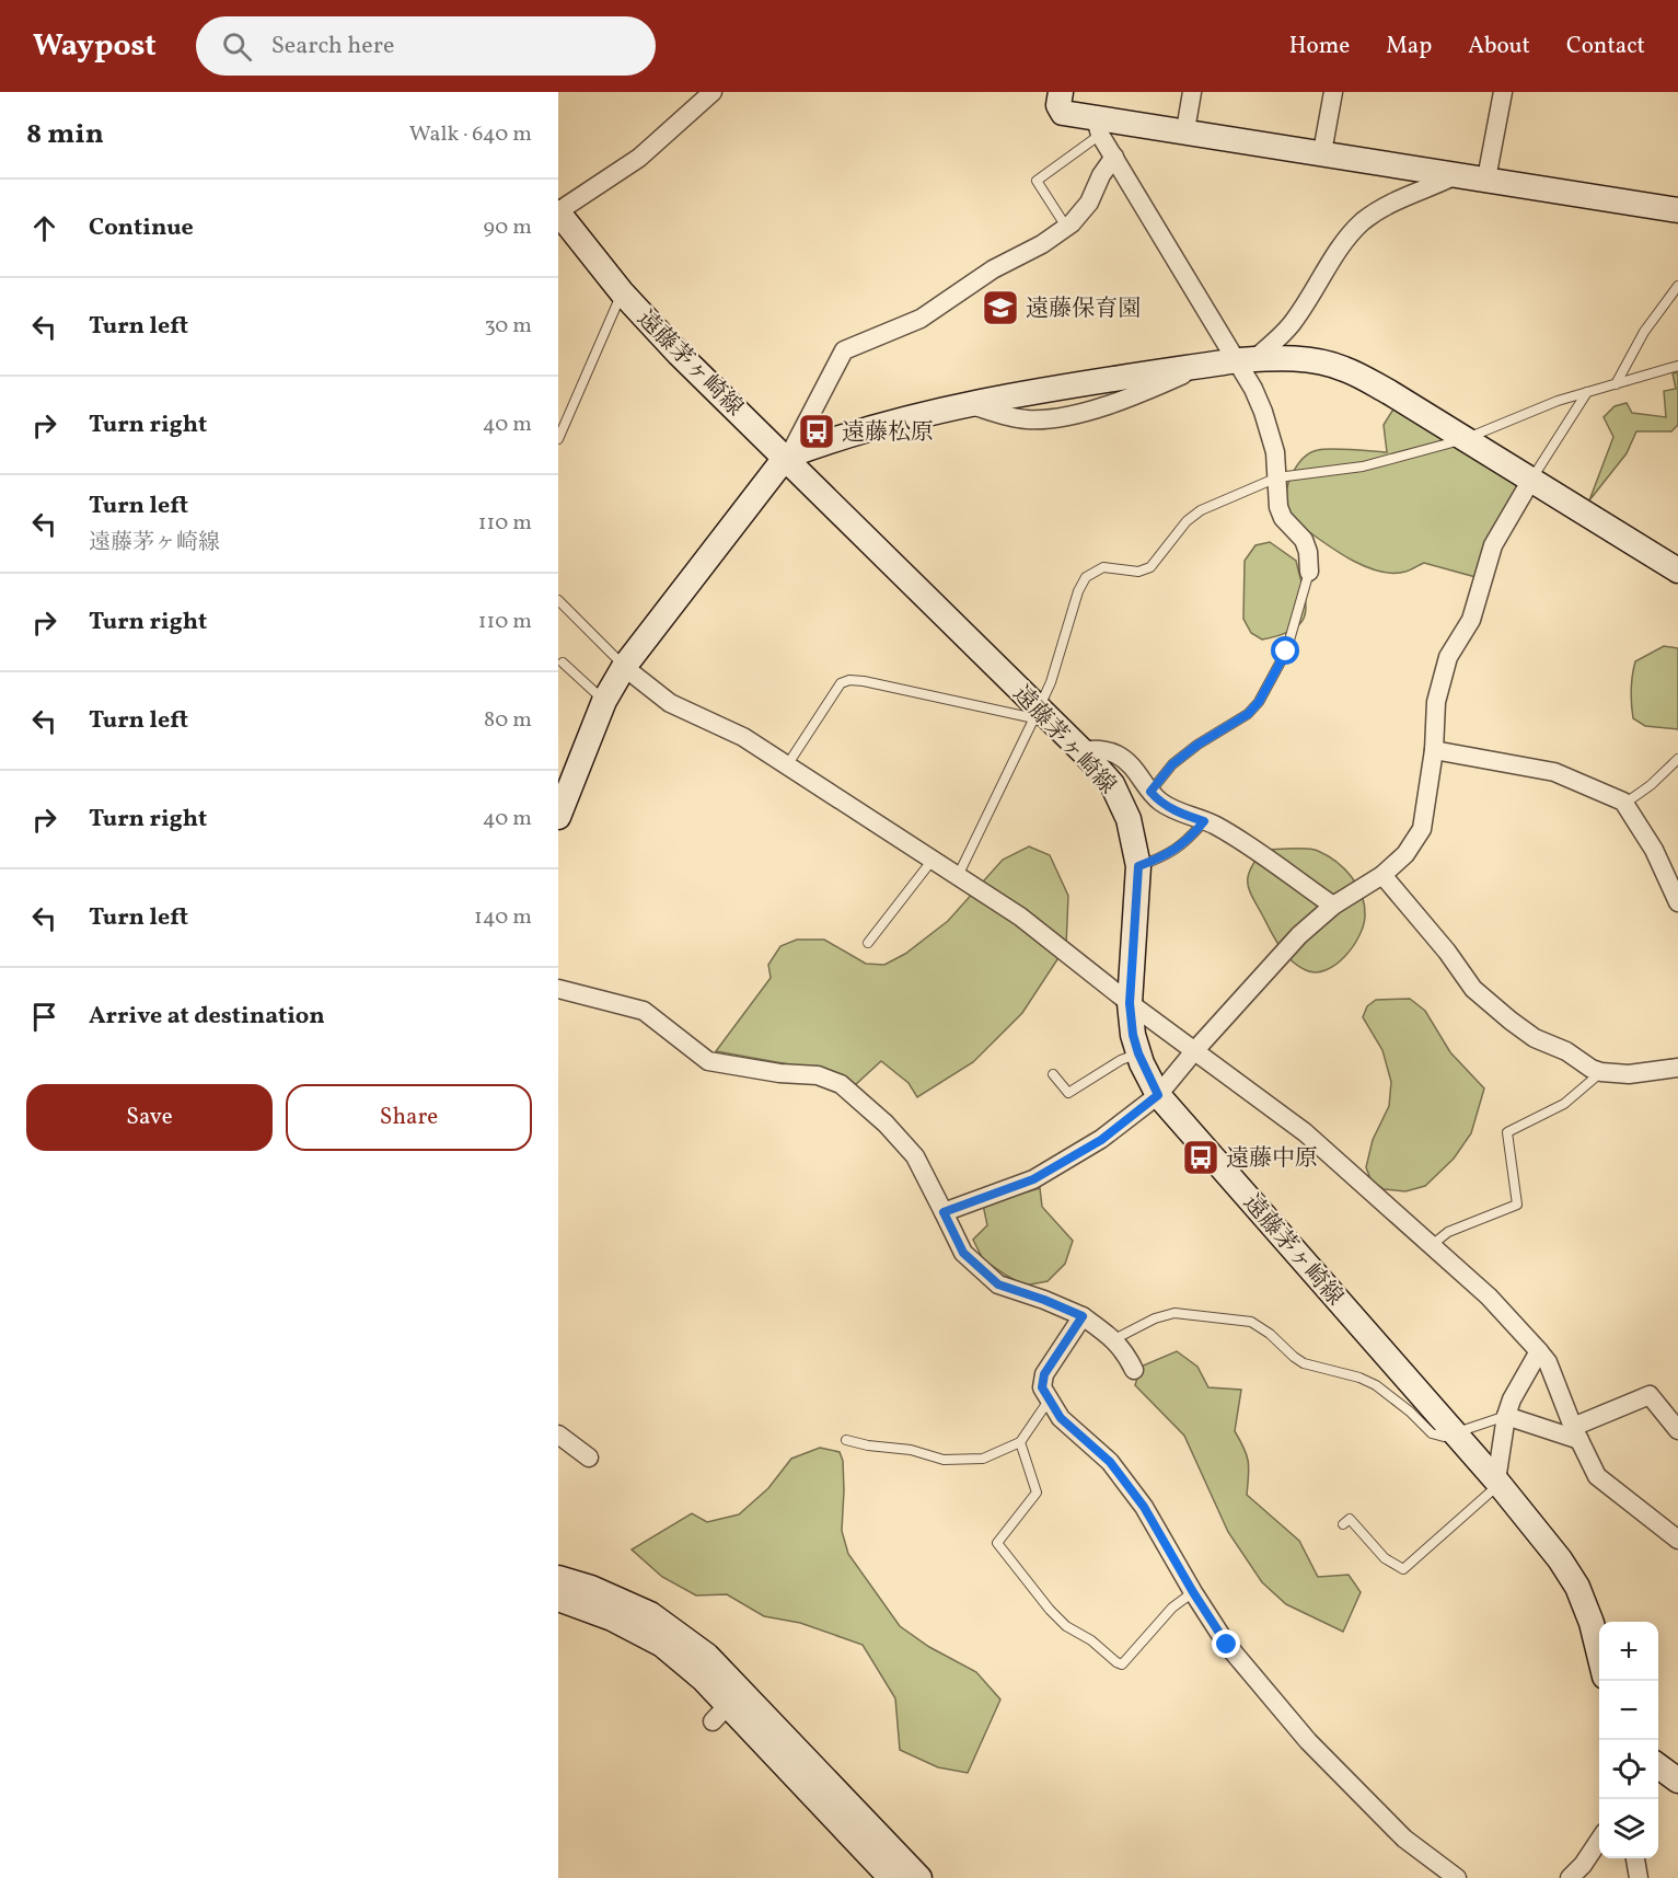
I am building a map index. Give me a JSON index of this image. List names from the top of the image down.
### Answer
{
  "streets": {
    "street": ["遠藤茅ヶ崎線"]
  },
  "places": {
    "school or university": ["遠藤保育園"],
    "bus stop": ["遠藤松原", "遠藤中原"]
  },
  "page": {
    "header": "Waypost",
    "search": "Search here",
    "nav": [
      "Home",
      "Map",
      "About",
      "Contact"
    ],
    "heading": ["8 min", "Walk · 640 m"],
    "list": [
      ["Continue", "90 m"],
      ["Turn left", "30 m"],
      ["Turn right", "40 m"],
      ["Turn left", "遠藤茅ヶ崎線", "110 m"],
      ["Turn right", "110 m"],
      ["Turn left", "80 m"],
      ["Turn right", "40 m"],
      ["Turn left", "140 m"],
      "Arrive at destination"
    ],
    "buttons": ["Save", "Share"],
    "map_buttons": ["+", "−"]
  }
}
